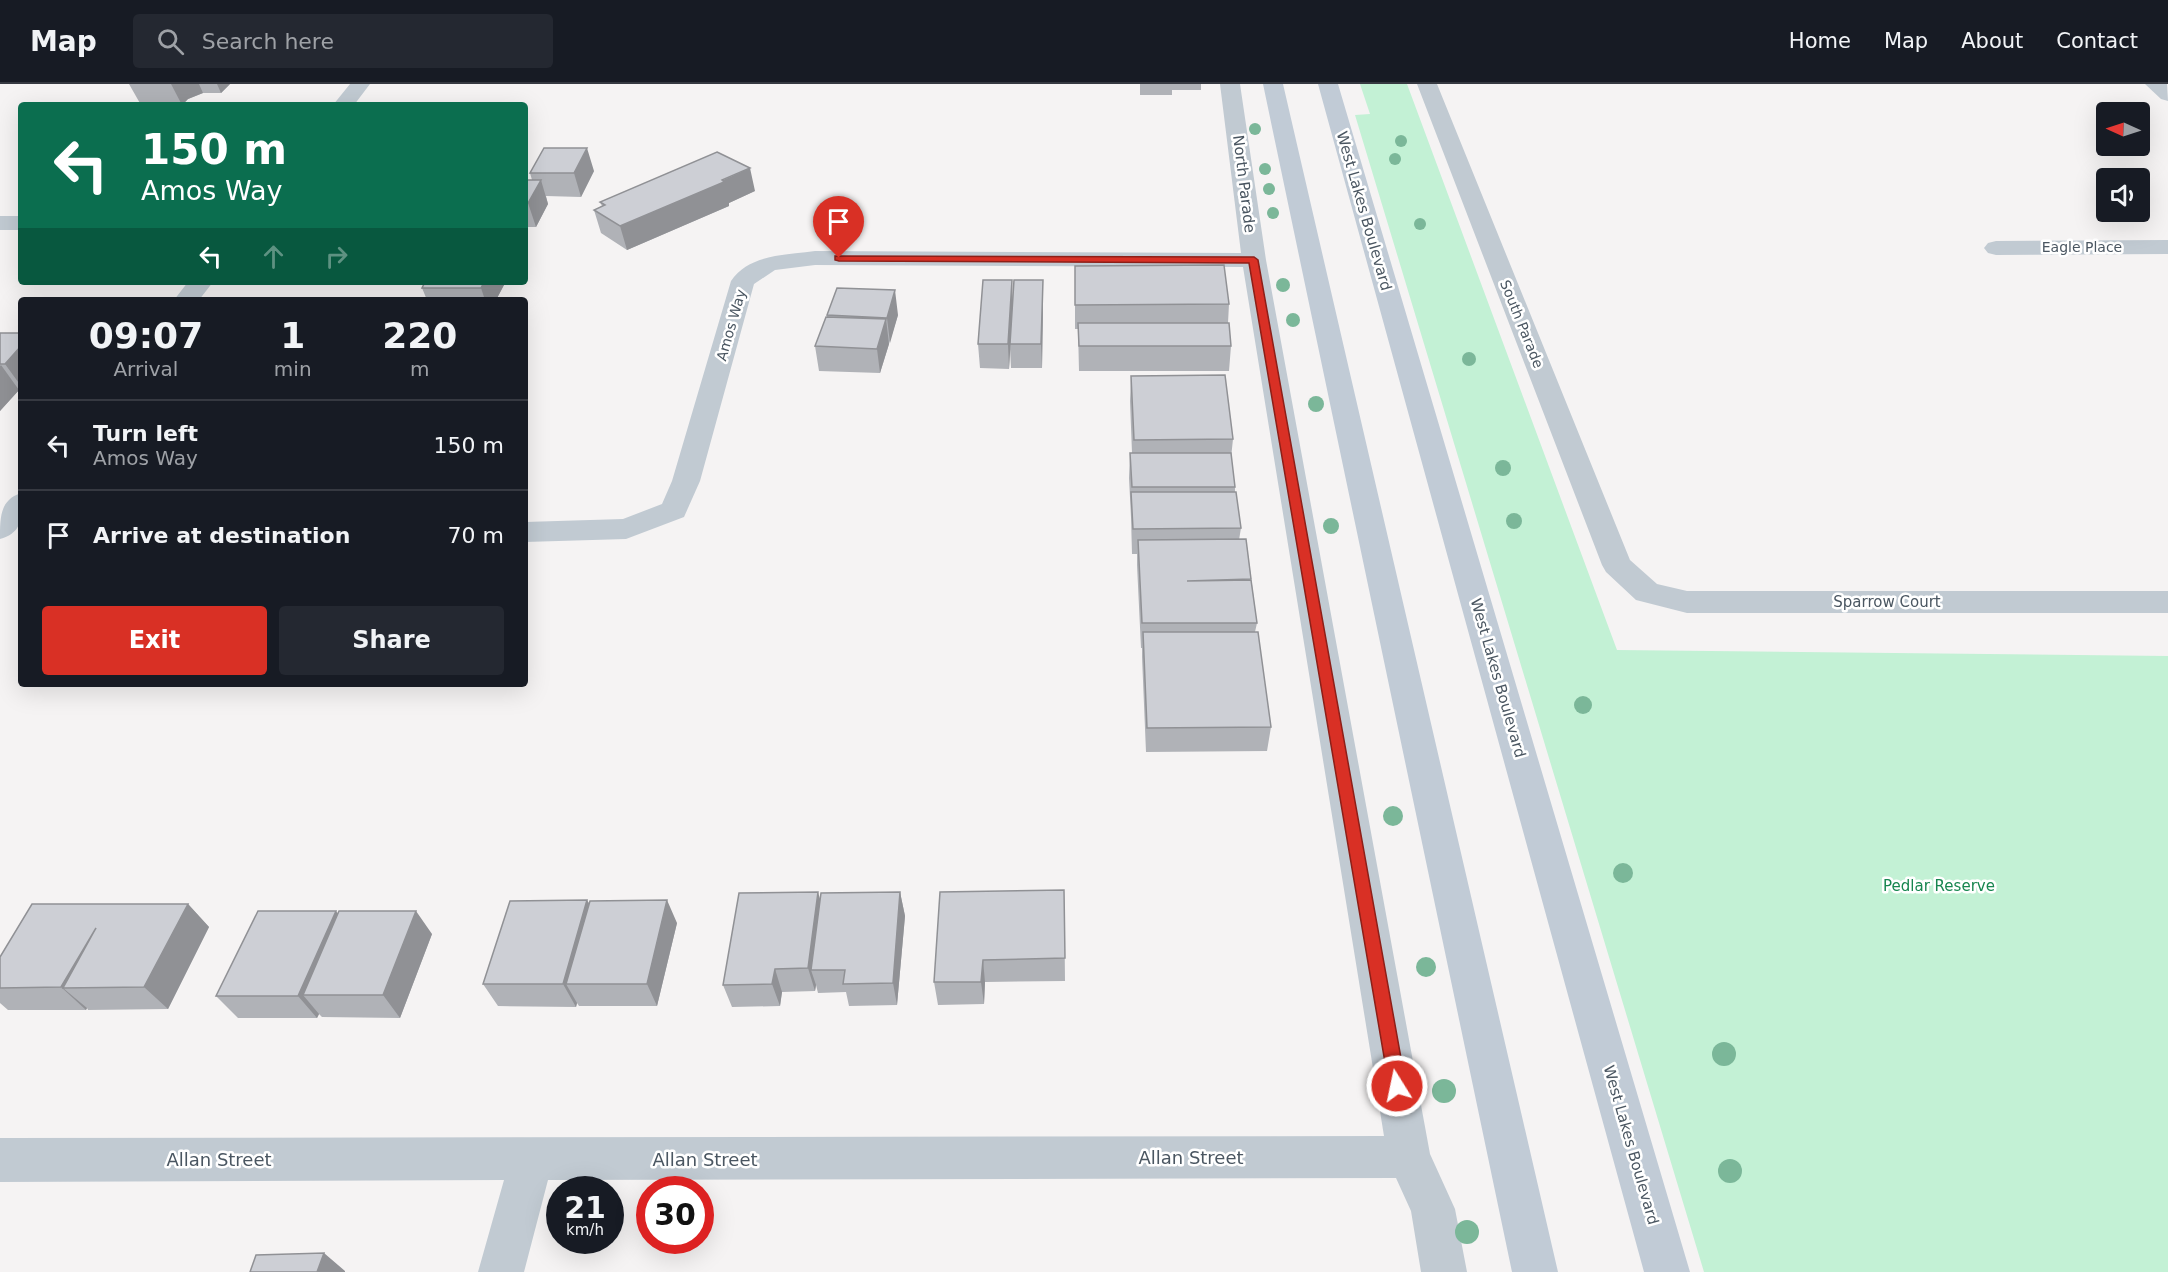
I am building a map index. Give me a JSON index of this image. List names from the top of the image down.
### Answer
{
  "streets": {
    "main road": ["West Lakes Boulevard"],
    "street": [
      "North Parade",
      "Eagle Place",
      "South Parade",
      "Amos Way",
      "Sparrow Court",
      "Allan Street"
    ]
  },
  "crossings": [
    ["North Parade", "Amos Way"],
    ["North Parade", "Allan Street"],
    ["South Parade", "Sparrow Court"]
  ],
  "parks": ["Pedlar Reserve"],
  "north": "left",
  "page": {
    "header": "Map",
    "search": "Search here",
    "nav": [
      "Home",
      "Map",
      "About",
      "Contact"
    ],
    "turn": ["150 m", "Amos Way"],
    "eta": [
      "09:07",
      "Arrival",
      "1",
      "min",
      "220",
      "m"
    ],
    "list": [
      {
        "name": "Turn left",
        "note": "Amos Way",
        "value": "150 m"
      },
      {
        "name": "Arrive at destination",
        "value": "70 m"
      }
    ],
    "buttons": ["Exit", "Share"],
    "speed": "21 km/h",
    "limit": "30"
  }
}
